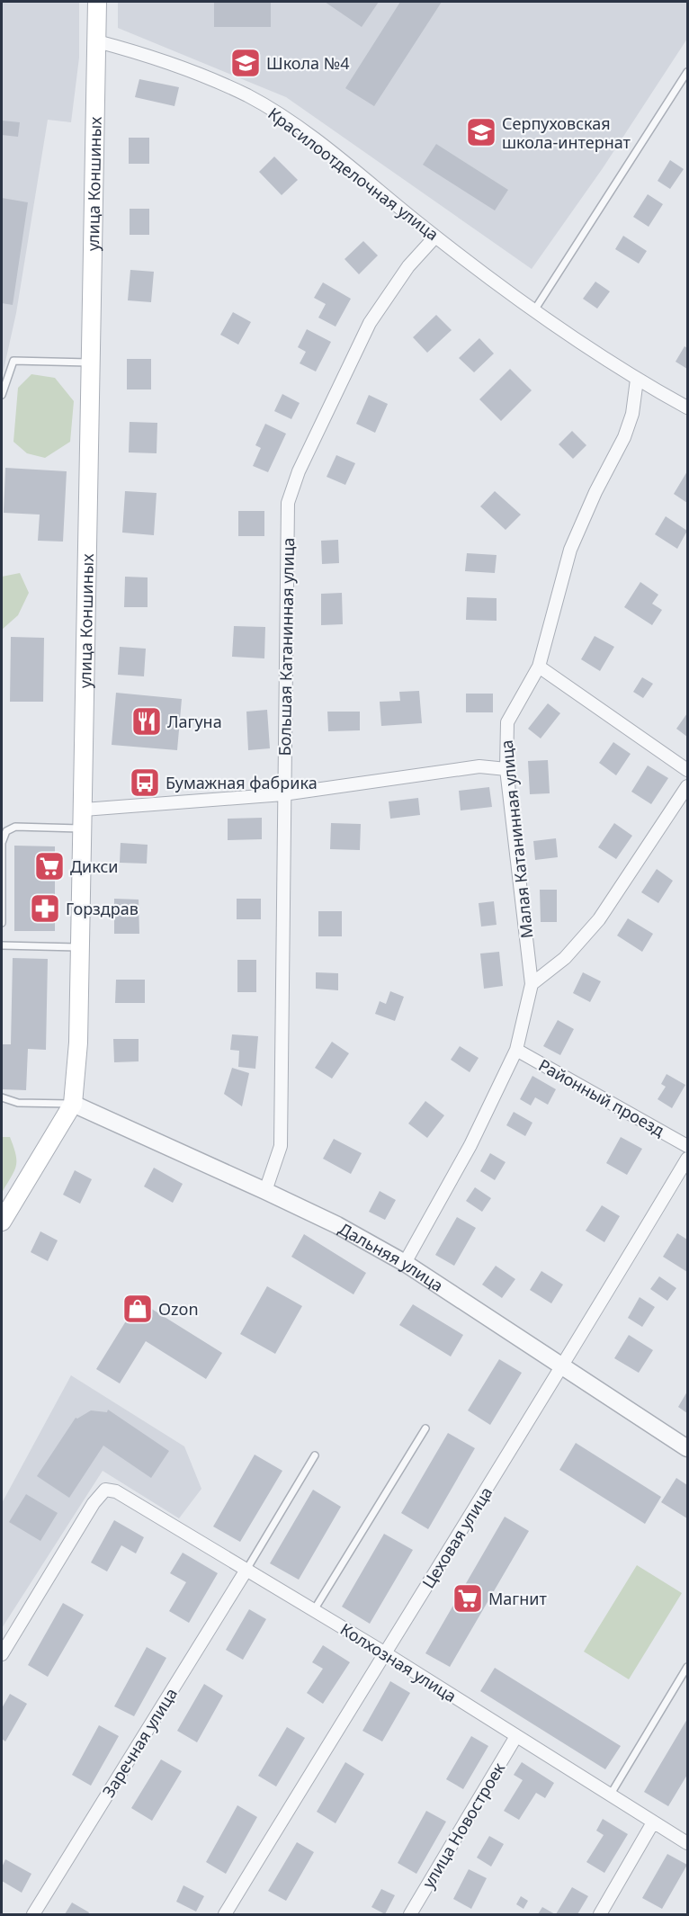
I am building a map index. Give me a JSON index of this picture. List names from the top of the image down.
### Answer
{
  "streets": {
    "main road": ["улица Коншиных"],
    "street": [
      "Красилоотделочная улица",
      "Большая Катанинная улица",
      "Малая Катанинная улица",
      "Районный проезд",
      "Дальняя улица",
      "Цеховая улица",
      "Колхозная улица",
      "Заречная улица",
      "улица Новостроек"
    ]
  },
  "crossings": [
    ["Красилоотделочная улица", "улица Коншиных"],
    ["Красилоотделочная улица", "Большая Катанинная улица"],
    ["Красилоотделочная улица", "Малая Катанинная улица"],
    ["улица Коншиных", "Дальняя улица"],
    ["Большая Катанинная улица", "Дальняя улица"],
    ["Малая Катанинная улица", "Районный проезд"],
    ["Малая Катанинная улица", "Дальняя улица"],
    ["Дальняя улица", "Цеховая улица"],
    ["Цеховая улица", "Колхозная улица"],
    ["Колхозная улица", "Заречная улица"],
    ["Колхозная улица", "улица Новостроек"]
  ],
  "places": {
    "school or university": ["Школа №4", "Серпуховская школа-интернат"],
    "restaurant": ["Лагуна"],
    "bus stop": ["Бумажная фабрика"],
    "supermarket": ["Дикси", "Магнит"],
    "pharmacy": ["Горздрав"],
    "shop": ["Ozon"]
  }
}
